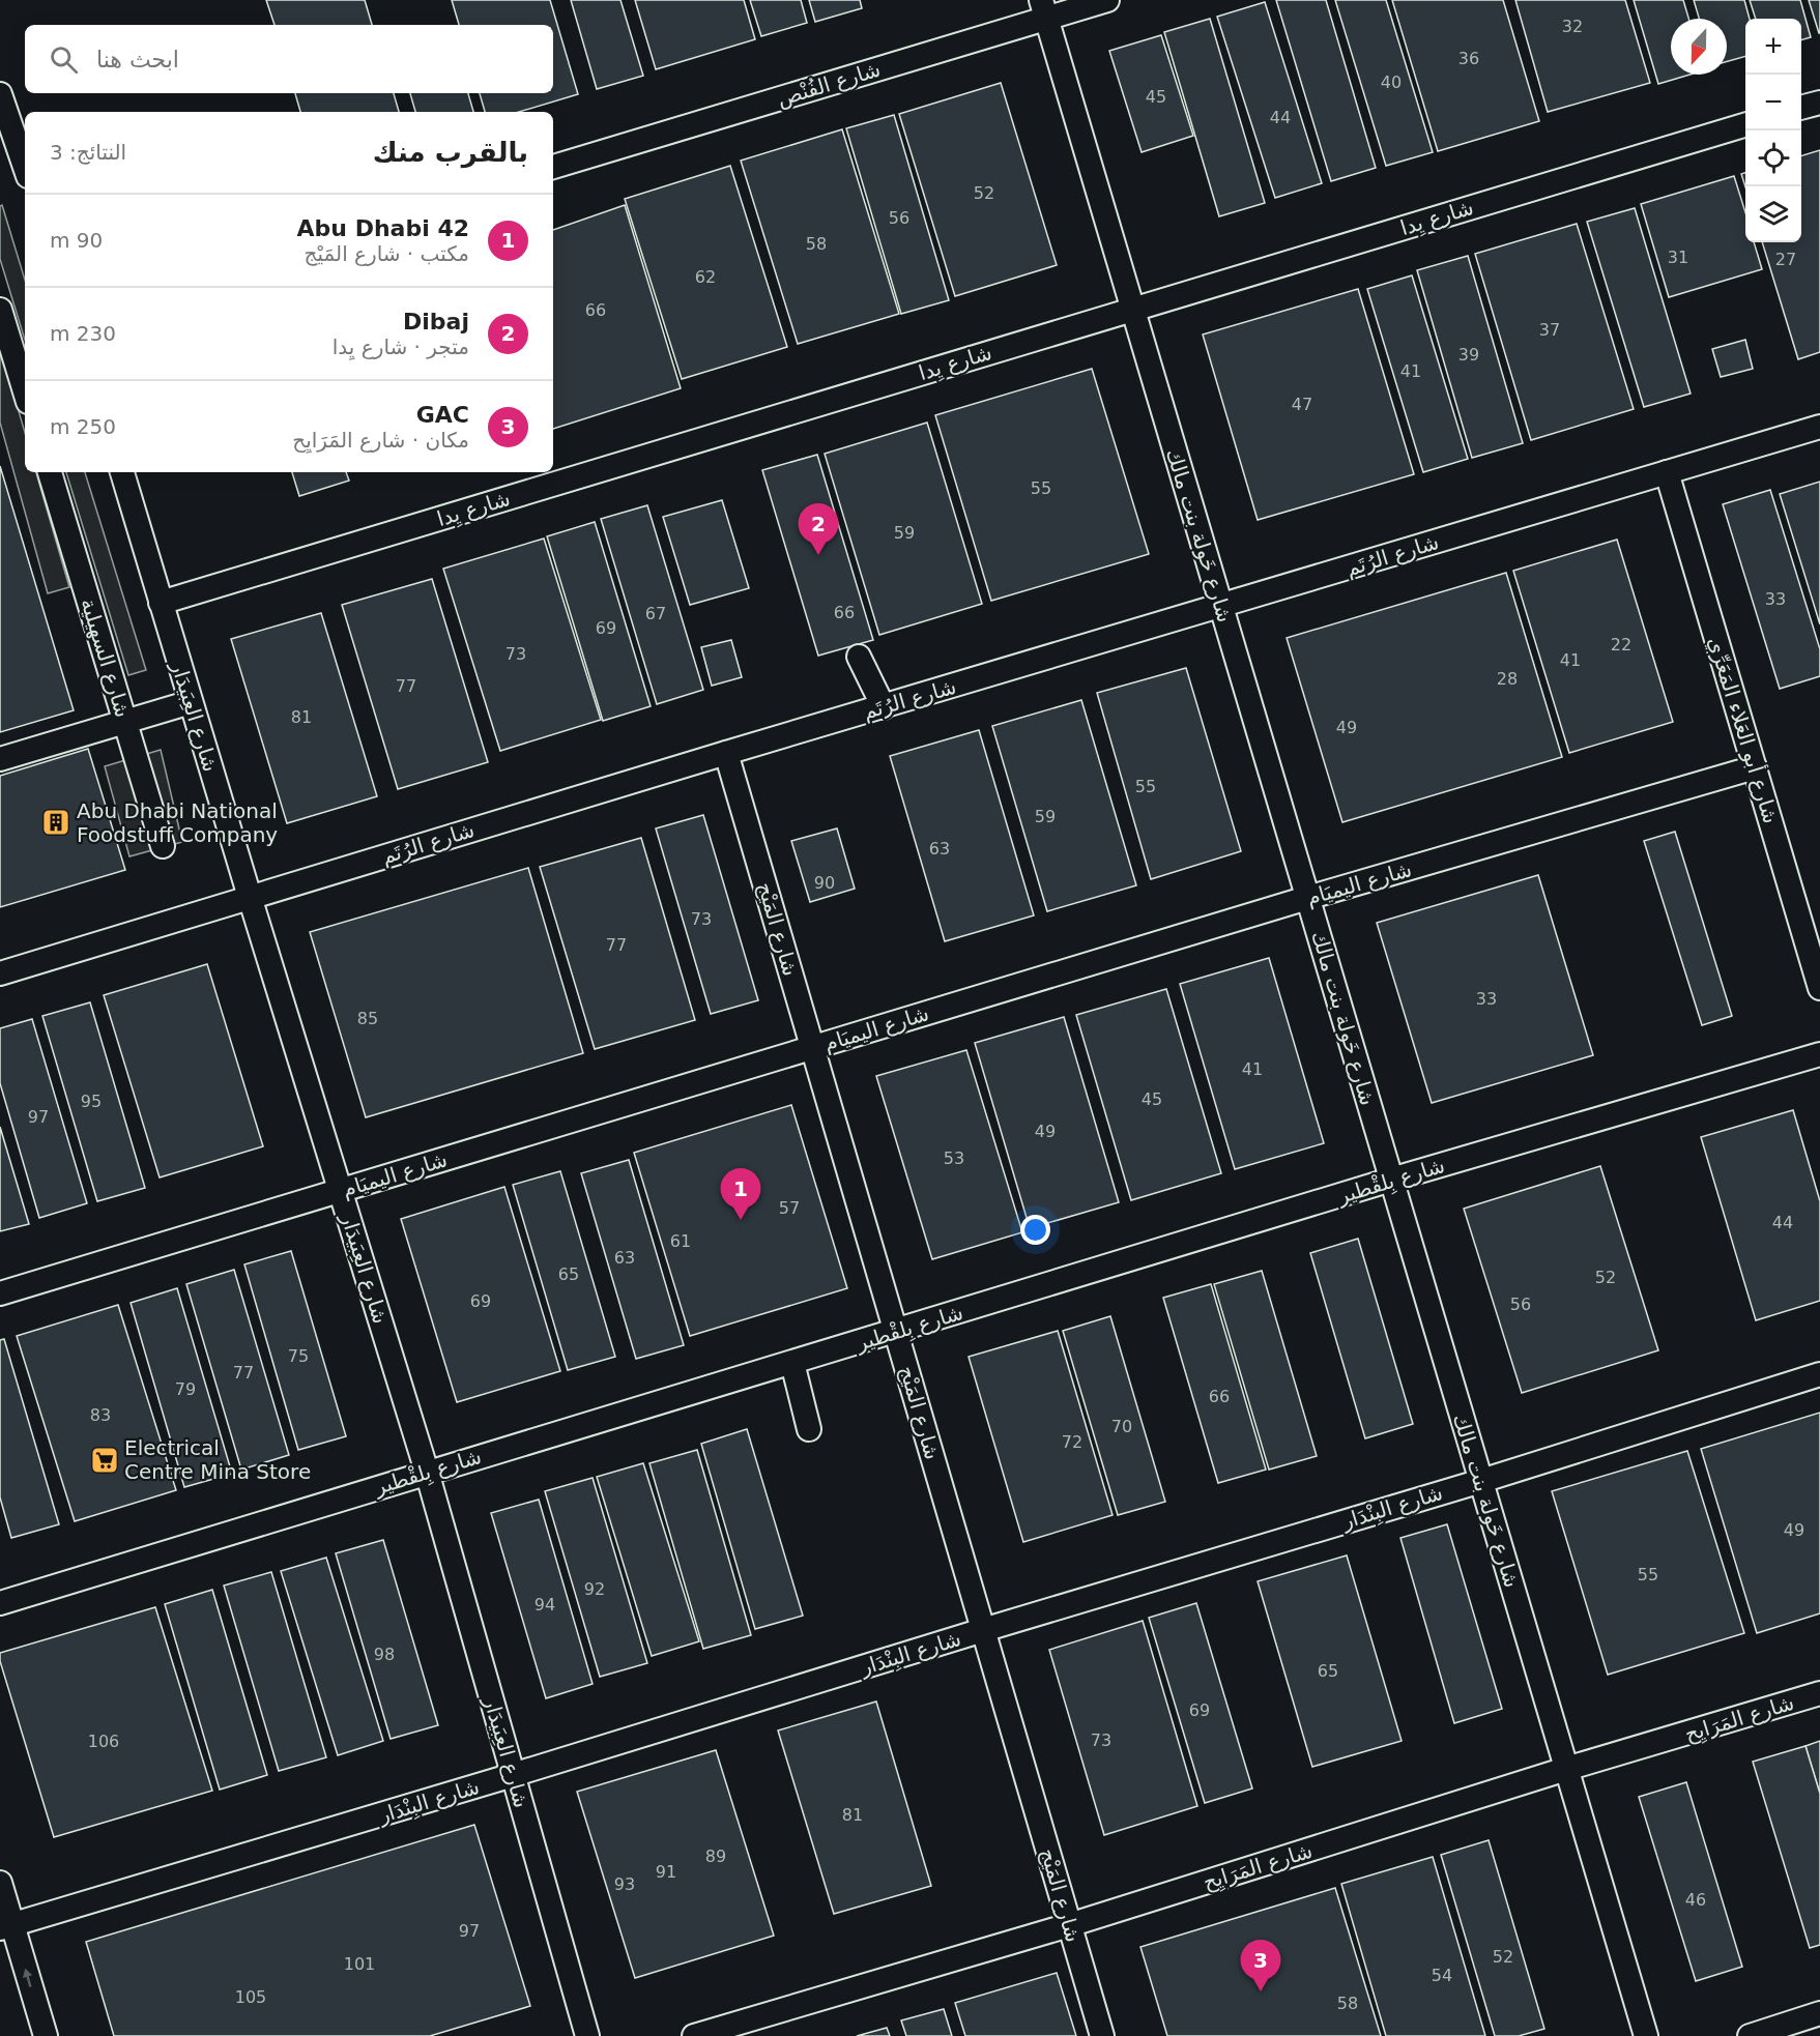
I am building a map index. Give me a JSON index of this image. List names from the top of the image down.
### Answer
{
  "streets": {
    "street": [
      "شارع الفُنْص",
      "شارع يِدا",
      "شارع خَولة بنت مالك",
      "شارع الرُتَم",
      "شارع السهيلية",
      "شارع العِبَيدَار",
      "شارع أبو العَلاء المَعَرِّي",
      "شارع اليميَام",
      "شارع المَيْج",
      "شارع بِلقْطير",
      "شارع البِنْدَار",
      "شارع المَرَايِح"
    ]
  },
  "crossings": [
    ["شارع الفُنْص", "شارع خَولة بنت مالك"],
    ["شارع يِدا", "شارع خَولة بنت مالك"],
    ["شارع يِدا", "شارع العِبَيدَار"],
    ["شارع خَولة بنت مالك", "شارع الرُتَم"],
    ["شارع خَولة بنت مالك", "شارع اليميَام"],
    ["شارع خَولة بنت مالك", "شارع بِلقْطير"],
    ["شارع خَولة بنت مالك", "شارع البِنْدَار"],
    ["شارع خَولة بنت مالك", "شارع المَرَايِح"],
    ["شارع الرُتَم", "شارع العِبَيدَار"],
    ["شارع الرُتَم", "شارع أبو العَلاء المَعَرِّي"],
    ["شارع الرُتَم", "شارع المَيْج"],
    ["شارع العِبَيدَار", "شارع اليميَام"],
    ["شارع العِبَيدَار", "شارع بِلقْطير"],
    ["شارع العِبَيدَار", "شارع البِنْدَار"],
    ["شارع أبو العَلاء المَعَرِّي", "شارع اليميَام"],
    ["شارع اليميَام", "شارع المَيْج"],
    ["شارع المَيْج", "شارع بِلقْطير"],
    ["شارع المَيْج", "شارع البِنْدَار"],
    ["شارع المَيْج", "شارع المَرَايِح"]
  ],
  "places": {
    "building": ["Abu Dhabi National Foodstuff Company"],
    "supermarket": ["Electrical Centre Mina Store"]
  },
  "house_numbers": [
    "32",
    "36",
    "40",
    "45",
    "44",
    "52",
    "56",
    "58",
    "31",
    "27",
    "62",
    "66",
    "37",
    "39",
    "41",
    "47",
    "55",
    "59",
    "33",
    "66",
    "67",
    "69",
    "22",
    "73",
    "41",
    "28",
    "77",
    "81",
    "49",
    "55",
    "59",
    "63",
    "90",
    "73",
    "77",
    "33",
    "85",
    "41",
    "45",
    "95",
    "97",
    "49",
    "53",
    "57",
    "44",
    "61",
    "63",
    "65",
    "52",
    "69",
    "56",
    "75",
    "77",
    "79",
    "66",
    "83",
    "70",
    "72",
    "49",
    "55",
    "92",
    "94",
    "98",
    "65",
    "69",
    "73",
    "106",
    "81",
    "89",
    "91",
    "93",
    "46",
    "97",
    "52",
    "101",
    "54",
    "105",
    "58"
  ],
  "north": "bottom",
  "page": {
    "map_buttons": ["+", "−"],
    "search": "ابحث هنا",
    "heading": ["بالقرب منك", "النتائج: 3"],
    "list": [
      {
        "mark": "1",
        "name": "42 Abu Dhabi",
        "note": "مكتب · شارع المَيْج",
        "value": "90 m"
      },
      {
        "mark": "2",
        "name": "Dibaj",
        "note": "متجر · شارع يِدا",
        "value": "230 m"
      },
      {
        "mark": "3",
        "name": "GAC",
        "note": "مكان · شارع المَرَايِح",
        "value": "250 m"
      }
    ],
    "pins": ["2", "1", "3"]
  }
}
